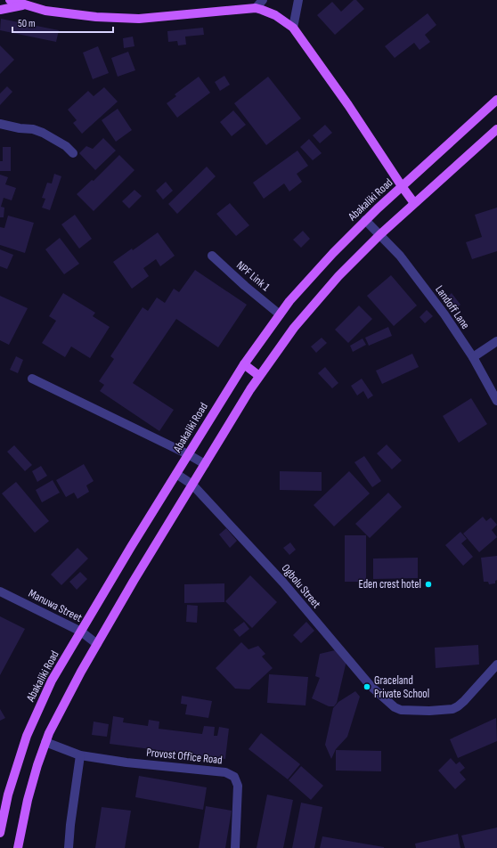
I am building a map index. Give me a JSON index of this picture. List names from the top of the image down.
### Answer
{
  "streets": {
    "main road": ["Abakaliki Road"],
    "street": [
      "NPF Link 1",
      "Landoff Lane",
      "Ogbolu Street",
      "Manuwa Street",
      "Provost Office Road"
    ]
  },
  "crossings": [
    ["Abakaliki Road", "NPF Link 1"],
    ["Abakaliki Road", "Landoff Lane"],
    ["Abakaliki Road", "Ogbolu Street"],
    ["Abakaliki Road", "Manuwa Street"]
  ],
  "places": ["Eden crest hotel", "Graceland Private School"],
  "scale_bar": "50 m"
}
